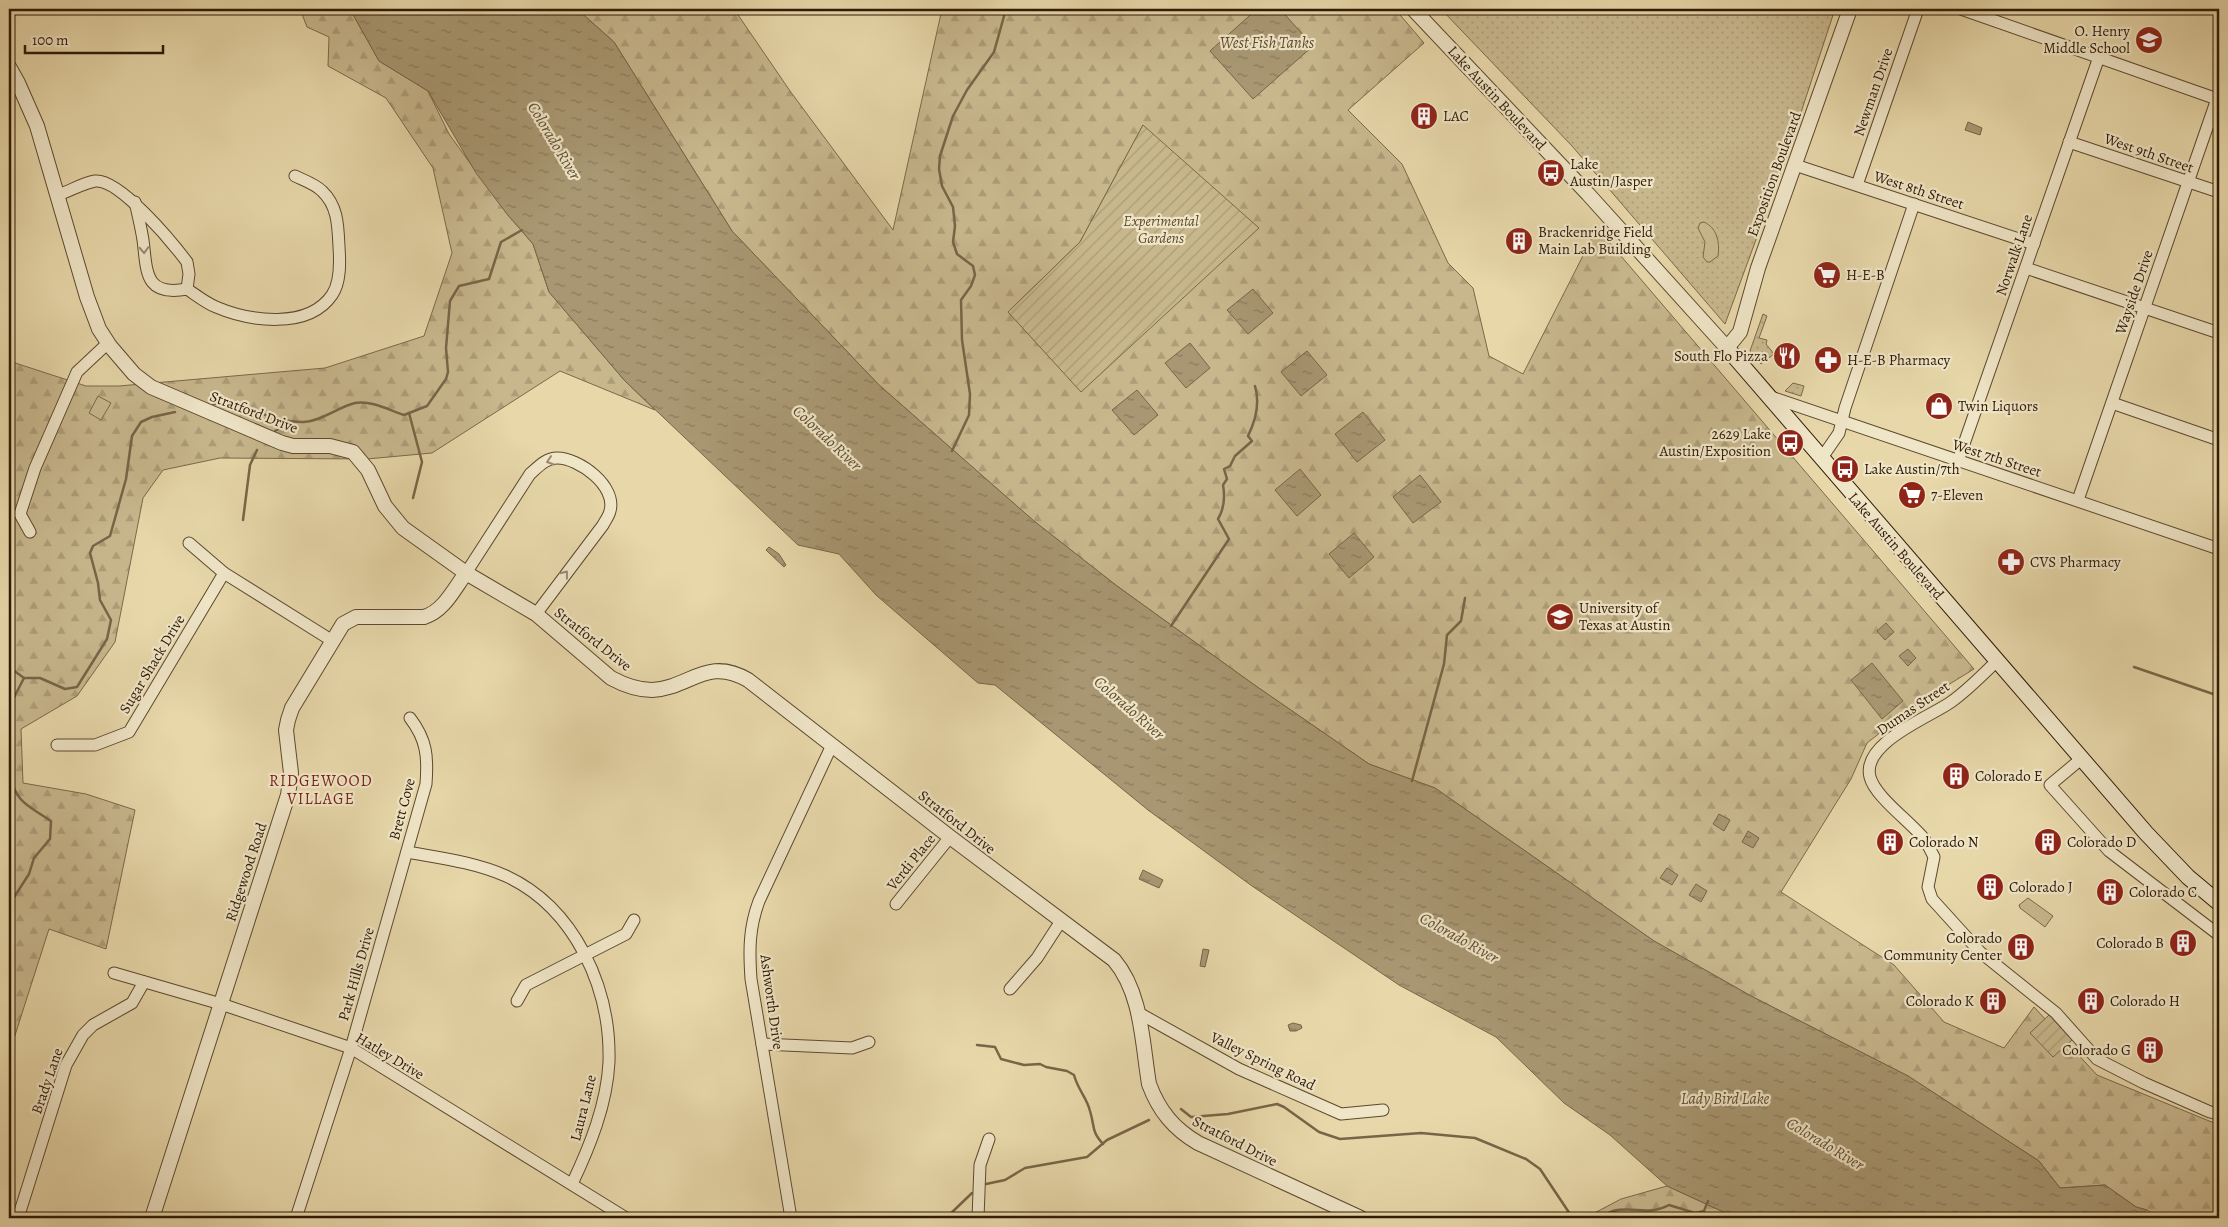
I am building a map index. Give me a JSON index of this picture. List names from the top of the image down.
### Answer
{
  "streets": {
    "main road": ["Lake Austin Boulevard"],
    "street": [
      "Newman Drive",
      "West 9th Street",
      "Exposition Boulevard",
      "West 8th Street",
      "Norwalk Lane",
      "Wayside Drive",
      "Stratford Drive",
      "West 7th Street",
      "Sugar Shack Drive",
      "Dumas Street",
      "Brett Cove",
      "Verdi Place",
      "Ridgewood Road",
      "Park Hills Drive",
      "Ashworth Drive",
      "Hatley Drive",
      "Valley Spring Road",
      "Brady Lane",
      "Laura Lane"
    ]
  },
  "crossings": [
    ["Newman Drive", "West 8th Street"],
    ["Lake Austin Boulevard", "Exposition Boulevard"],
    ["Lake Austin Boulevard", "West 7th Street"],
    ["Lake Austin Boulevard", "Dumas Street"],
    ["West 9th Street", "Norwalk Lane"],
    ["West 9th Street", "Wayside Drive"],
    ["Exposition Boulevard", "West 8th Street"],
    ["West 8th Street", "Norwalk Lane"],
    ["Norwalk Lane", "West 7th Street"],
    ["Wayside Drive", "West 7th Street"],
    ["Stratford Drive", "Verdi Place"],
    ["Stratford Drive", "Ridgewood Road"],
    ["Stratford Drive", "Ashworth Drive"],
    ["Stratford Drive", "Valley Spring Road"],
    ["Brett Cove", "Park Hills Drive"],
    ["Brett Cove", "Laura Lane"],
    ["Ridgewood Road", "Hatley Drive"],
    ["Park Hills Drive", "Hatley Drive"],
    ["Park Hills Drive", "Laura Lane"],
    ["Hatley Drive", "Brady Lane"],
    ["Hatley Drive", "Laura Lane"]
  ],
  "districts": ["RIDGEWOOD VILLAGE"],
  "water": ["West Fish Tanks", "Colorado River", "Lady Bird Lake"],
  "parks": ["Experimental Gardens"],
  "places": {
    "school or university": ["O. Henry Middle School", "University of Texas at Austin"],
    "building": [
      "LAC",
      "Brackenridge Field Main Lab Building",
      "Colorado E",
      "Colorado N",
      "Colorado D",
      "Colorado J",
      "Colorado C",
      "Colorado B",
      "Colorado Community Center",
      "Colorado K",
      "Colorado H",
      "Colorado G"
    ],
    "bus stop": ["Lake Austin/Jasper", "2629 Lake Austin/Exposition", "Lake Austin/7th"],
    "supermarket": ["H-E-B", "7-Eleven"],
    "restaurant": ["South Flo Pizza"],
    "pharmacy": ["H-E-B Pharmacy", "CVS Pharmacy"],
    "shop": ["Twin Liquors"]
  },
  "scale_bar": "100 m"
}
